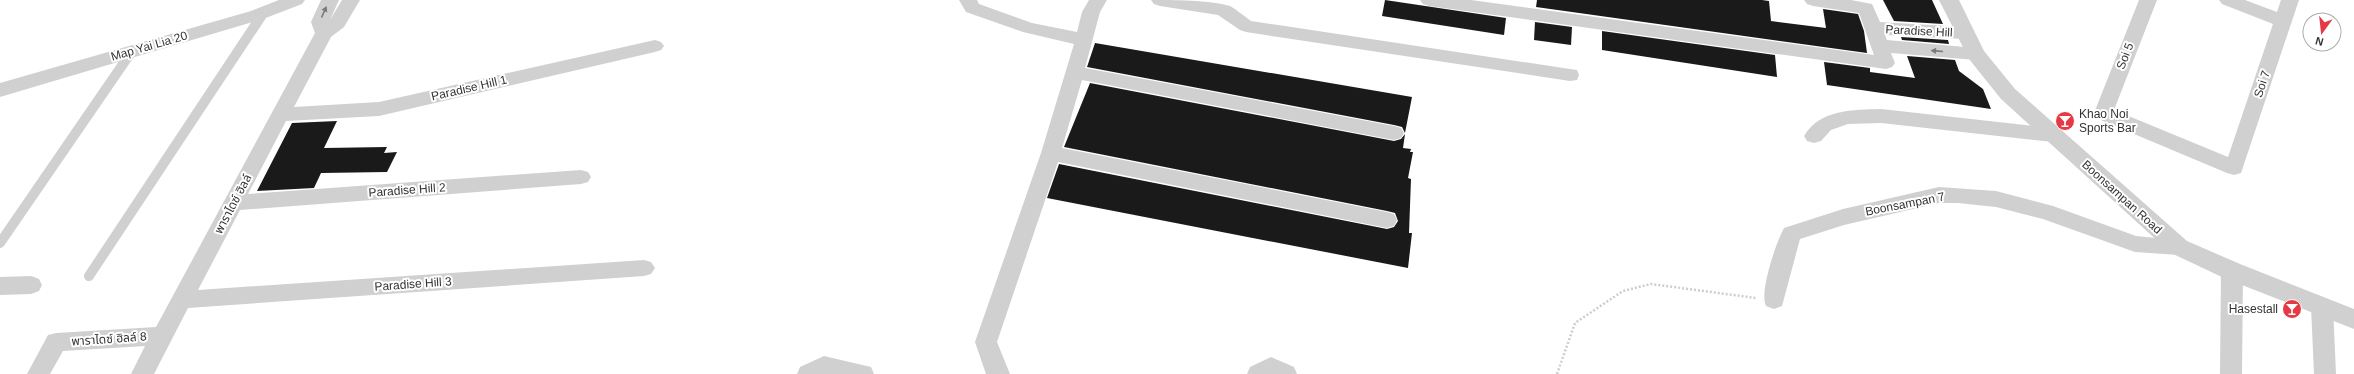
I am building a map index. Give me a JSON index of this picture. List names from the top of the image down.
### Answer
{
  "streets": {
    "street": [
      "Paradise Hill",
      "Map Yai Lia 20",
      "Soi 5",
      "Soi 7",
      "Paradise Hill 1",
      "Paradise Hill 2",
      "Boonsampan Road",
      "พาราไดซ์ ฮิลล์",
      "Boonsampan 7",
      "Paradise Hill 3",
      "พาราไดซ์ ฮิลล์ 8"
    ]
  },
  "crossings": [
    ["Paradise Hill", "Boonsampan Road"],
    ["Soi 5", "Soi 7"],
    ["Paradise Hill 1", "พาราไดซ์ ฮิลล์"],
    ["Paradise Hill 2", "พาราไดซ์ ฮิลล์"],
    ["Boonsampan Road", "Boonsampan 7"],
    ["พาราไดซ์ ฮิลล์", "Paradise Hill 3"],
    ["พาราไดซ์ ฮิลล์", "พาราไดซ์ ฮิลล์ 8"]
  ],
  "places": {
    "bar": ["Khao Noi Sports Bar", "Hasestall"]
  },
  "north": "bottom"
}
